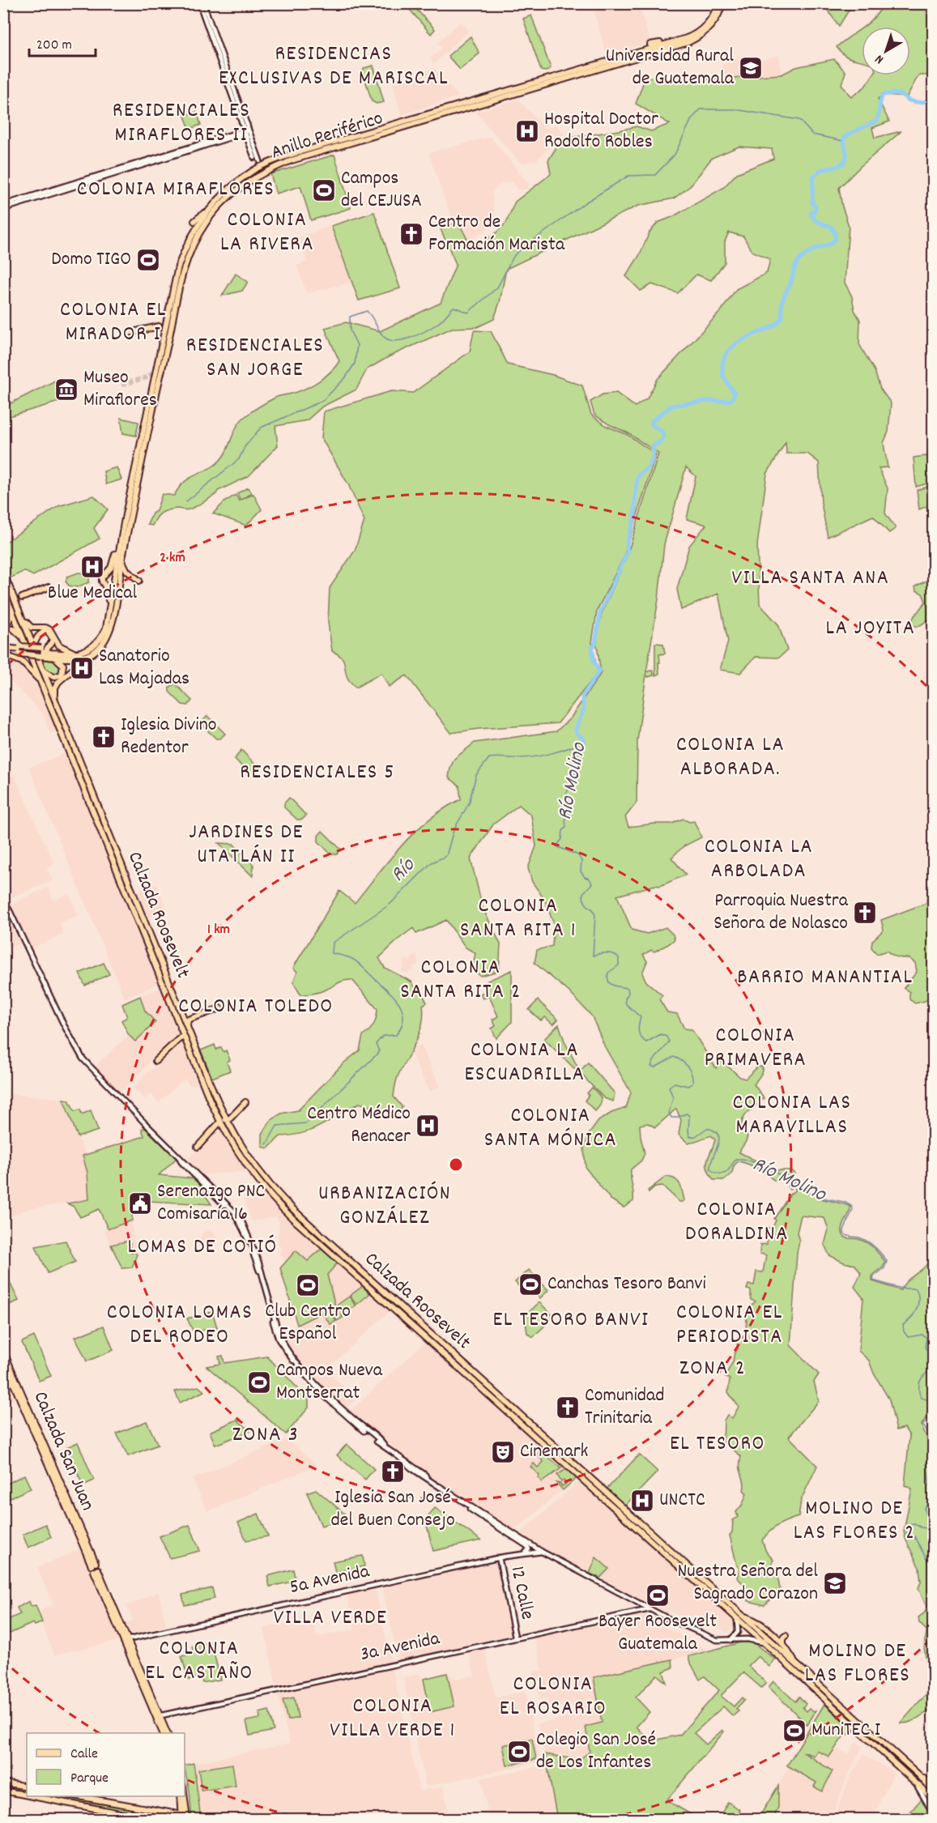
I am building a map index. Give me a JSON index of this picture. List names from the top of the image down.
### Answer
{
  "streets": {
    "main road": [
      "Anillo Periférico",
      "Calzada Roosevelt",
      "Calzada San Juan",
      "5a Avenida",
      "12 Calle",
      "3a Avenida"
    ]
  },
  "crossings": [
    ["Anillo Periférico", "Calzada Roosevelt"],
    ["5a Avenida", "12 Calle"],
    ["12 Calle", "3a Avenida"]
  ],
  "districts": [
    "RESIDENCIAS EXCLUSIVAS DE MARISCAL",
    "RESIDENCIALES MIRAFLORES II",
    "COLONIA MIRAFLORES",
    "COLONIA LA RIVERA",
    "COLONIA EL MIRADOR I",
    "RESIDENCIALES SAN JORGE",
    "VILLA SANTA ANA",
    "LA JOYITA",
    "COLONIA LA ALBORADA.",
    "RESIDENCIALES 5",
    "JARDINES DE UTATLÁN II",
    "COLONIA LA ARBOLADA",
    "COLONIA SANTA RITA 1",
    "COLONIA SANTA RITA 2",
    "BARRIO MANANTIAL",
    "COLONIA TOLEDO",
    "COLONIA PRIMAVERA",
    "COLONIA LA ESCUADRILLA",
    "COLONIA LAS MARAVILLAS",
    "COLONIA SANTA MÓNICA",
    "URBANIZACIÓN GONZÁLEZ",
    "COLONIA DORALDINA",
    "LOMAS DE COTIÓ",
    "COLONIA LOMAS DEL RODEO",
    "COLONIA EL PERIODISTA",
    "EL TESORO BANVI",
    "ZONA 2",
    "ZONA 3",
    "EL TESORO",
    "MOLINO DE LAS FLORES 2",
    "VILLA VERDE",
    "COLONIA EL CASTAÑO",
    "MOLINO DE LAS FLORES",
    "COLONIA EL ROSARIO",
    "COLONIA VILLA VERDE 1"
  ],
  "water": ["Río Molino", "Río"],
  "places": {
    "school or university": ["Universidad Rural de Guatemala", "Nuestra Señora del Sagrado Corazon"],
    "hospital": [
      "Hospital Doctor Rodolfo Robles",
      "Blue Medical",
      "Sanatorio Las Majadas",
      "Centro Médico Renacer",
      "UNCTC"
    ],
    "sports": [
      "Campos del CEJUSA",
      "Domo TIGO",
      "Canchas Tesoro Banvi",
      "Club Centro Español",
      "Campos Nueva Montserrat",
      "Bayer Roosevelt Guatemala",
      "MuniTEC I",
      "Colegio San José de Los Infantes"
    ],
    "church": [
      "Centro de Formación Marista",
      "Iglesia Divino Redentor",
      "Parroquia Nuestra Señora de Nolasco",
      "Comunidad Trinitaria",
      "Iglesia San José del Buen Consejo"
    ],
    "museum": ["Museo Miraflores"],
    "public building": ["Serenazgo PNC Comisaría 16"],
    "theatre": ["Cinemark"]
  },
  "legend": ["Calle", "Parque"],
  "scale_bar": "200 m",
  "north": "bottom left",
  "rings": ["2 km", "1 km"]
}
